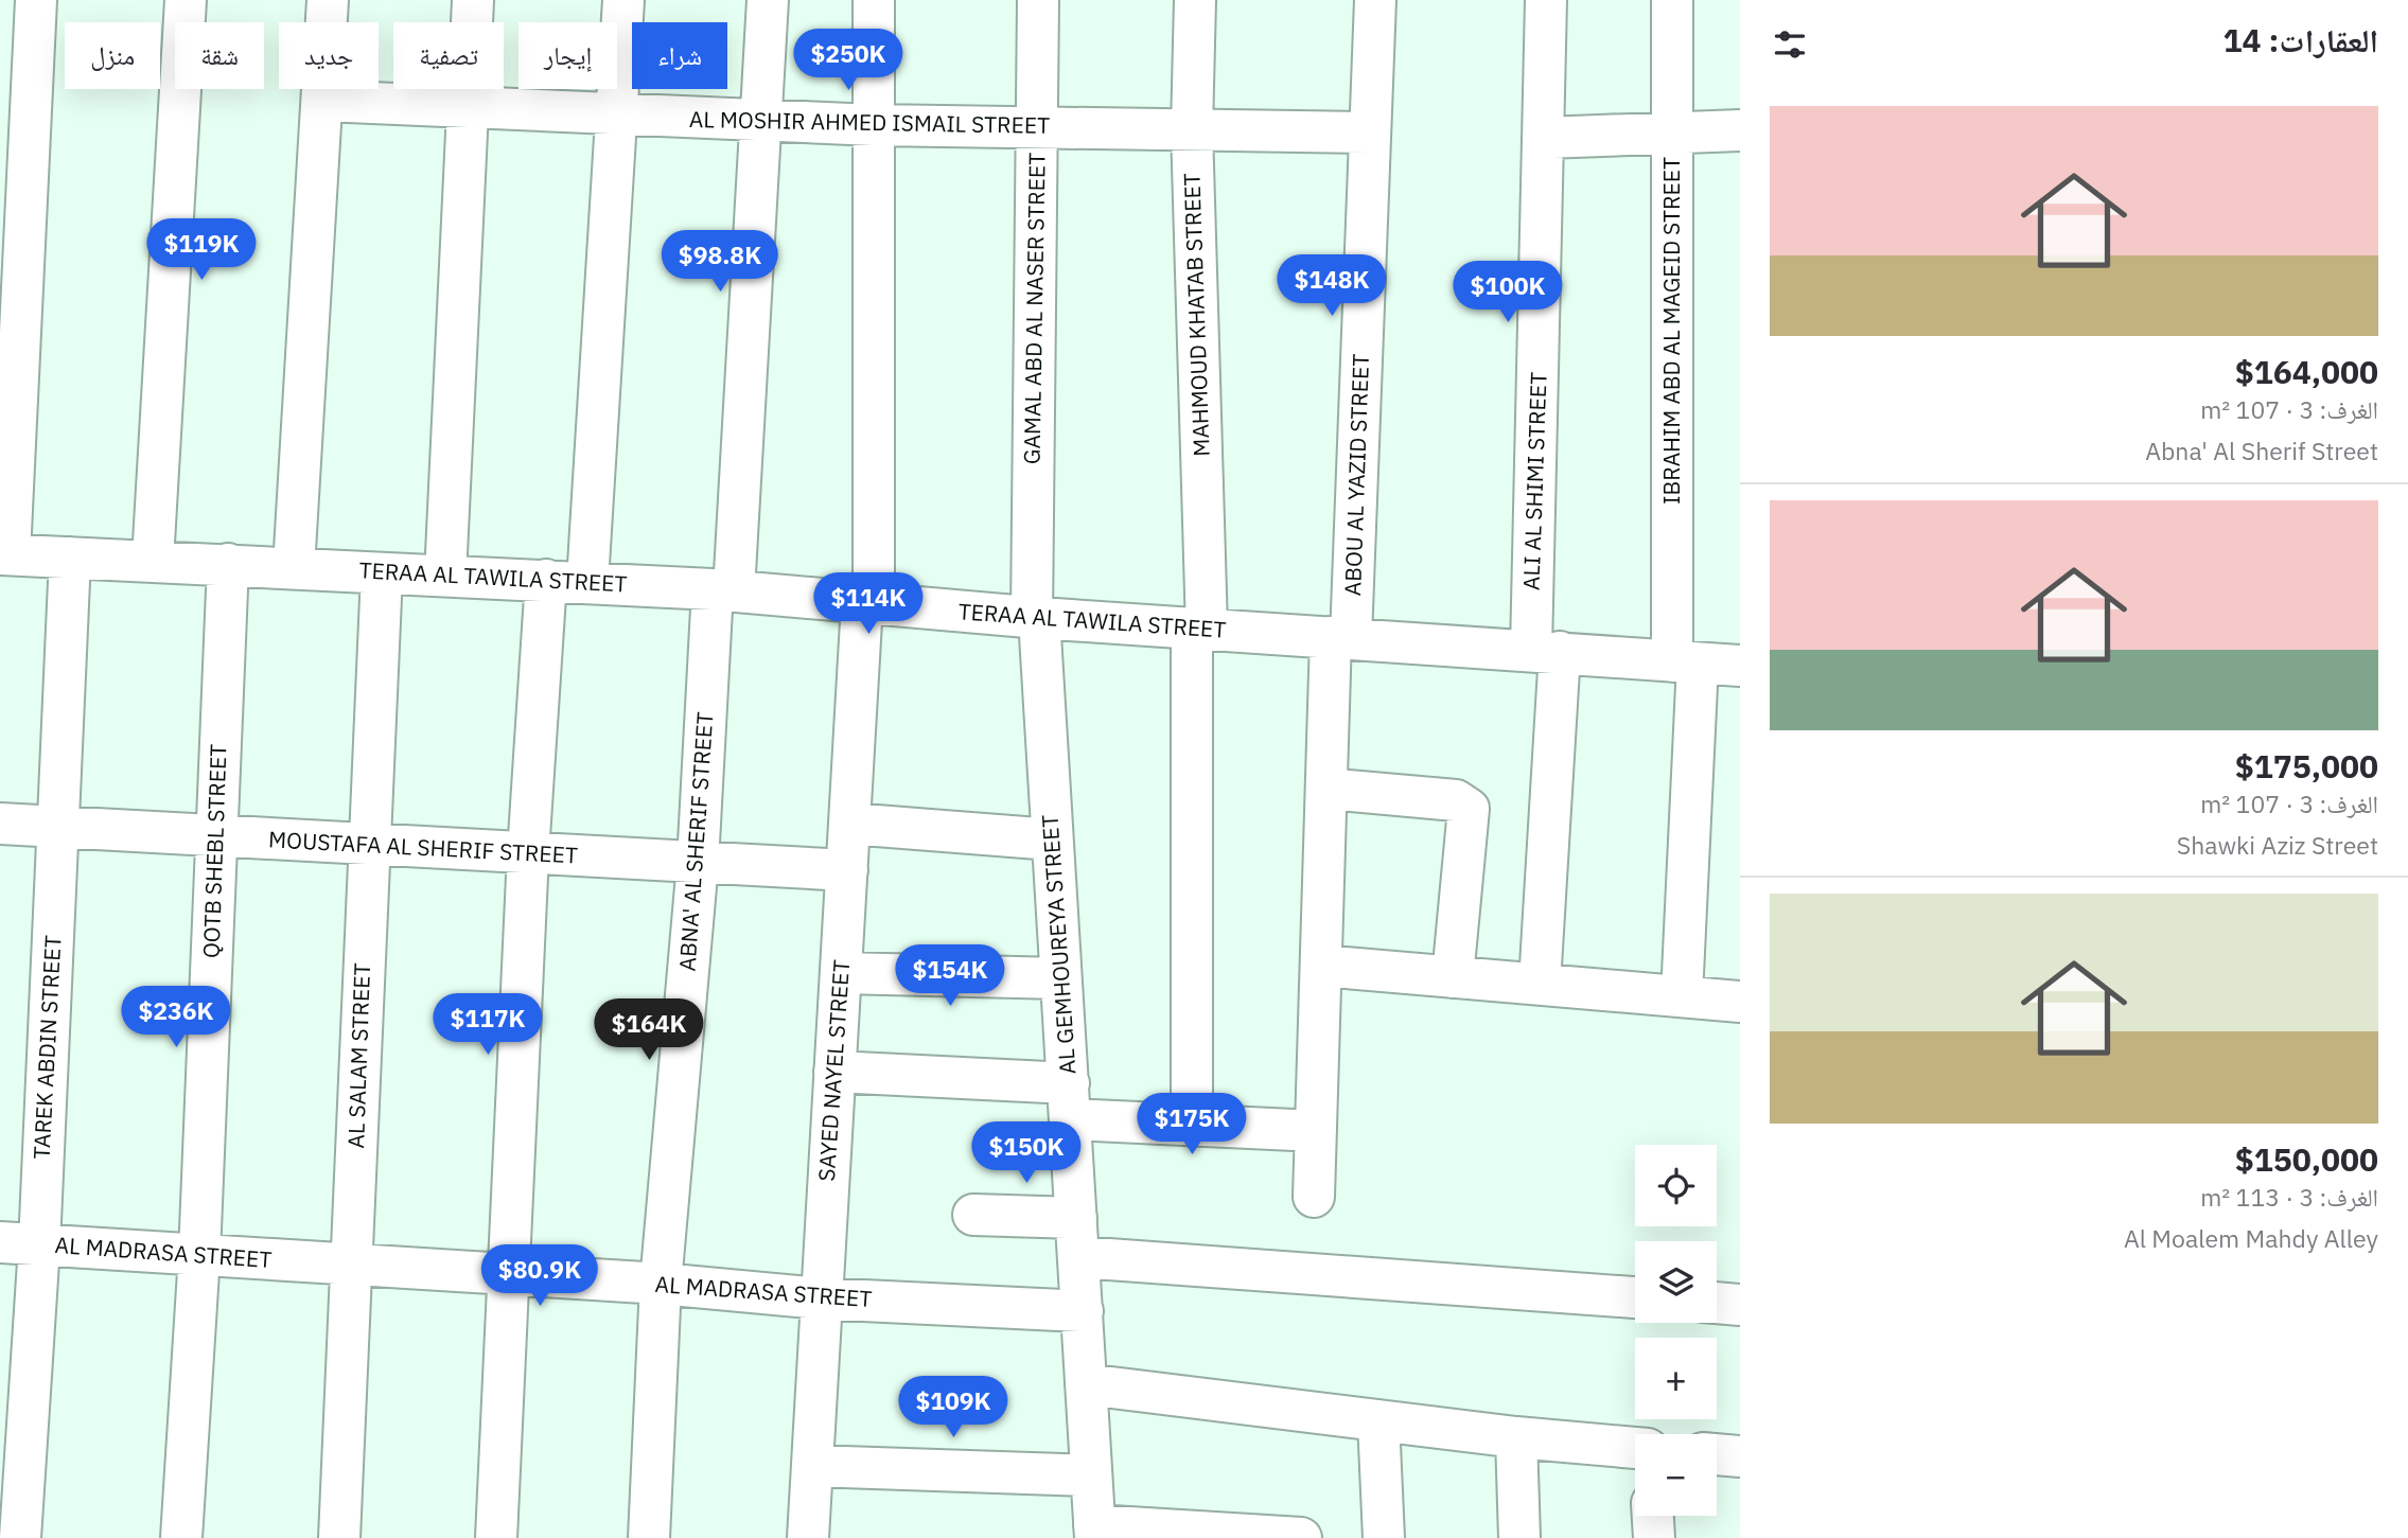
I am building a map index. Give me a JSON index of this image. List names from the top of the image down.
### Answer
{
  "streets": {
    "street": [
      "AL MOSHIR AHMED ISMAIL STREET",
      "GAMAL ABD AL NASER STREET",
      "MAHMOUD KHATAB STREET",
      "IBRAHIM ABD AL MAGEID STREET",
      "ABOU AL YAZID STREET",
      "ALI AL SHIMI STREET",
      "TERAA AL TAWILA STREET",
      "ABNA' AL SHERIF STREET",
      "MOUSTAFA AL SHERIF STREET",
      "QOTB SHEBL STREET",
      "AL GEMHOUREYA STREET",
      "TAREK ABDIN STREET",
      "AL SALAM STREET",
      "SAYED NAYEL STREET",
      "AL MADRASA STREET"
    ]
  },
  "crossings": [
    ["AL MOSHIR AHMED ISMAIL STREET", "GAMAL ABD AL NASER STREET"],
    ["AL MOSHIR AHMED ISMAIL STREET", "MAHMOUD KHATAB STREET"],
    ["AL MOSHIR AHMED ISMAIL STREET", "ABOU AL YAZID STREET"],
    ["AL MOSHIR AHMED ISMAIL STREET", "ABNA' AL SHERIF STREET"],
    ["AL MOSHIR AHMED ISMAIL STREET", "SAYED NAYEL STREET"],
    ["GAMAL ABD AL NASER STREET", "TERAA AL TAWILA STREET"],
    ["GAMAL ABD AL NASER STREET", "AL GEMHOUREYA STREET"],
    ["MAHMOUD KHATAB STREET", "TERAA AL TAWILA STREET"],
    ["IBRAHIM ABD AL MAGEID STREET", "TERAA AL TAWILA STREET"],
    ["ABOU AL YAZID STREET", "TERAA AL TAWILA STREET"],
    ["ALI AL SHIMI STREET", "TERAA AL TAWILA STREET"],
    ["TERAA AL TAWILA STREET", "ABNA' AL SHERIF STREET"],
    ["TERAA AL TAWILA STREET", "QOTB SHEBL STREET"],
    ["TERAA AL TAWILA STREET", "AL GEMHOUREYA STREET"],
    ["TERAA AL TAWILA STREET", "TAREK ABDIN STREET"],
    ["TERAA AL TAWILA STREET", "AL SALAM STREET"],
    ["TERAA AL TAWILA STREET", "SAYED NAYEL STREET"],
    ["ABNA' AL SHERIF STREET", "MOUSTAFA AL SHERIF STREET"],
    ["ABNA' AL SHERIF STREET", "AL MADRASA STREET"],
    ["MOUSTAFA AL SHERIF STREET", "QOTB SHEBL STREET"],
    ["MOUSTAFA AL SHERIF STREET", "TAREK ABDIN STREET"],
    ["MOUSTAFA AL SHERIF STREET", "AL SALAM STREET"],
    ["MOUSTAFA AL SHERIF STREET", "SAYED NAYEL STREET"],
    ["QOTB SHEBL STREET", "AL MADRASA STREET"],
    ["AL GEMHOUREYA STREET", "AL MADRASA STREET"],
    ["TAREK ABDIN STREET", "AL MADRASA STREET"],
    ["AL SALAM STREET", "AL MADRASA STREET"],
    ["SAYED NAYEL STREET", "AL MADRASA STREET"]
  ],
  "page": {
    "heading": "العقارات: 14",
    "chip": [
      "شراء",
      "إيجار",
      "تصفية",
      "جديد",
      "شقة",
      "منزل"
    ],
    "price": [
      "$250K",
      "$119K",
      "$98.8K",
      "$148K",
      "$100K",
      "$114K",
      "$154K",
      "$236K",
      "$117K",
      "$164K",
      "$175K",
      "$150K",
      "$80.9K",
      "$109K"
    ],
    "list": [
      {
        "name": "$164,000",
        "note": "الغرف: 3 · 107 m² · Abna' Al Sherif Street"
      },
      {
        "name": "$175,000",
        "note": "الغرف: 3 · 107 m² · Shawki Aziz Street"
      },
      {
        "name": "$150,000",
        "note": "الغرف: 3 · 113 m² · Al Moalem Mahdy Alley"
      }
    ],
    "map_buttons": ["+", "−"]
  }
}
